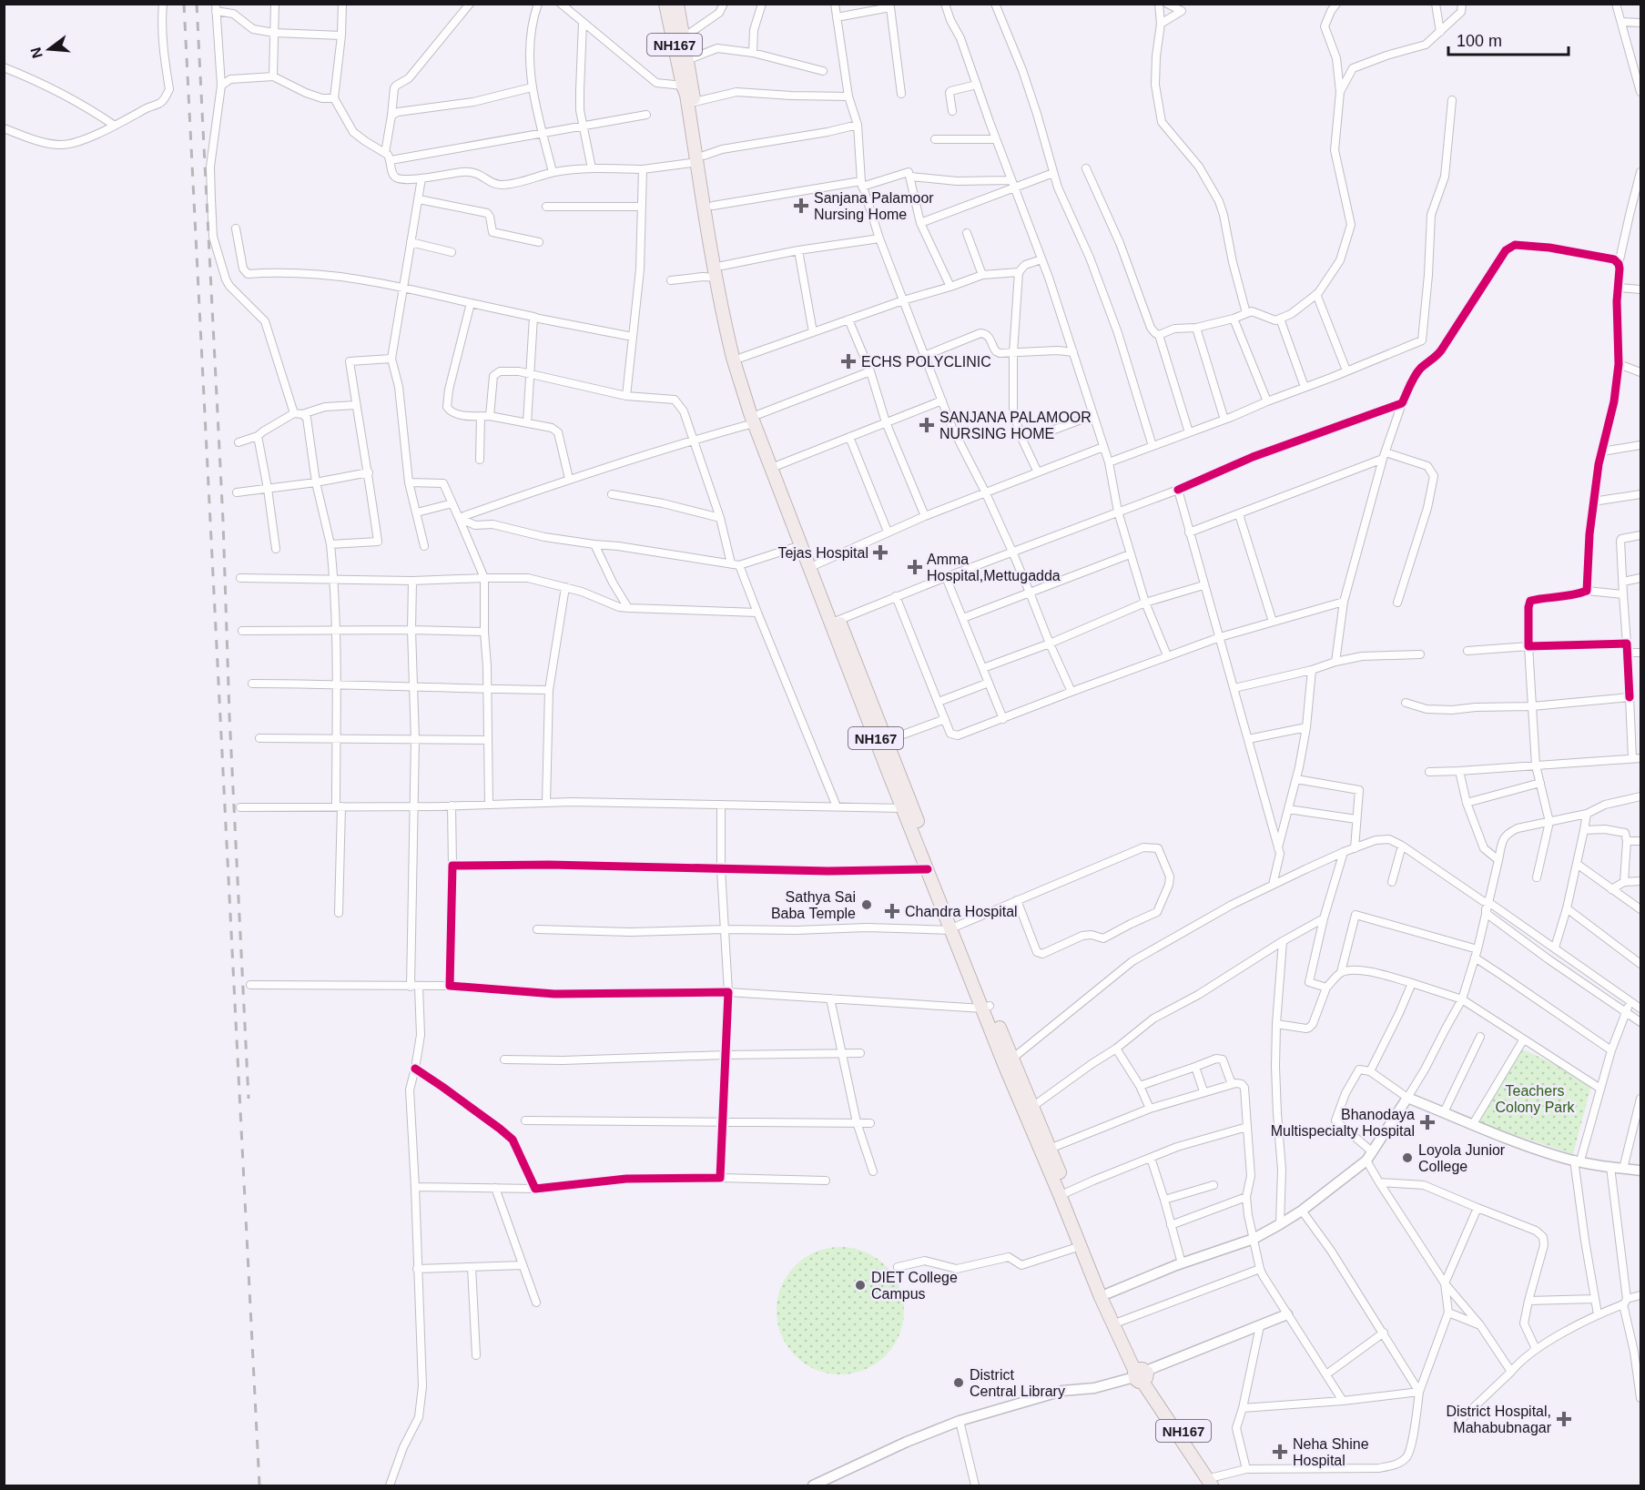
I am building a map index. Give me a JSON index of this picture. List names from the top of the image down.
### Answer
{
  "streets": {
    "highway": ["NH167"]
  },
  "parks": ["Teachers Colony Park"],
  "places": {
    "health": [
      "Sanjana Palamoor Nursing Home",
      "ECHS POLYCLINIC",
      "SANJANA PALAMOOR NURSING HOME",
      "Tejas Hospital",
      "Amma Hospital,Mettugadda",
      "Chandra Hospital",
      "Bhanodaya Multispecialty Hospital",
      "District Hospital, Mahabubnagar",
      "Neha Shine Hospital"
    ],
    "other": [
      "Sathya Sai Baba Temple",
      "Loyola Junior College",
      "DIET College Campus",
      "District Central Library"
    ]
  },
  "scale_bar": "100 m",
  "north": "left"
}
